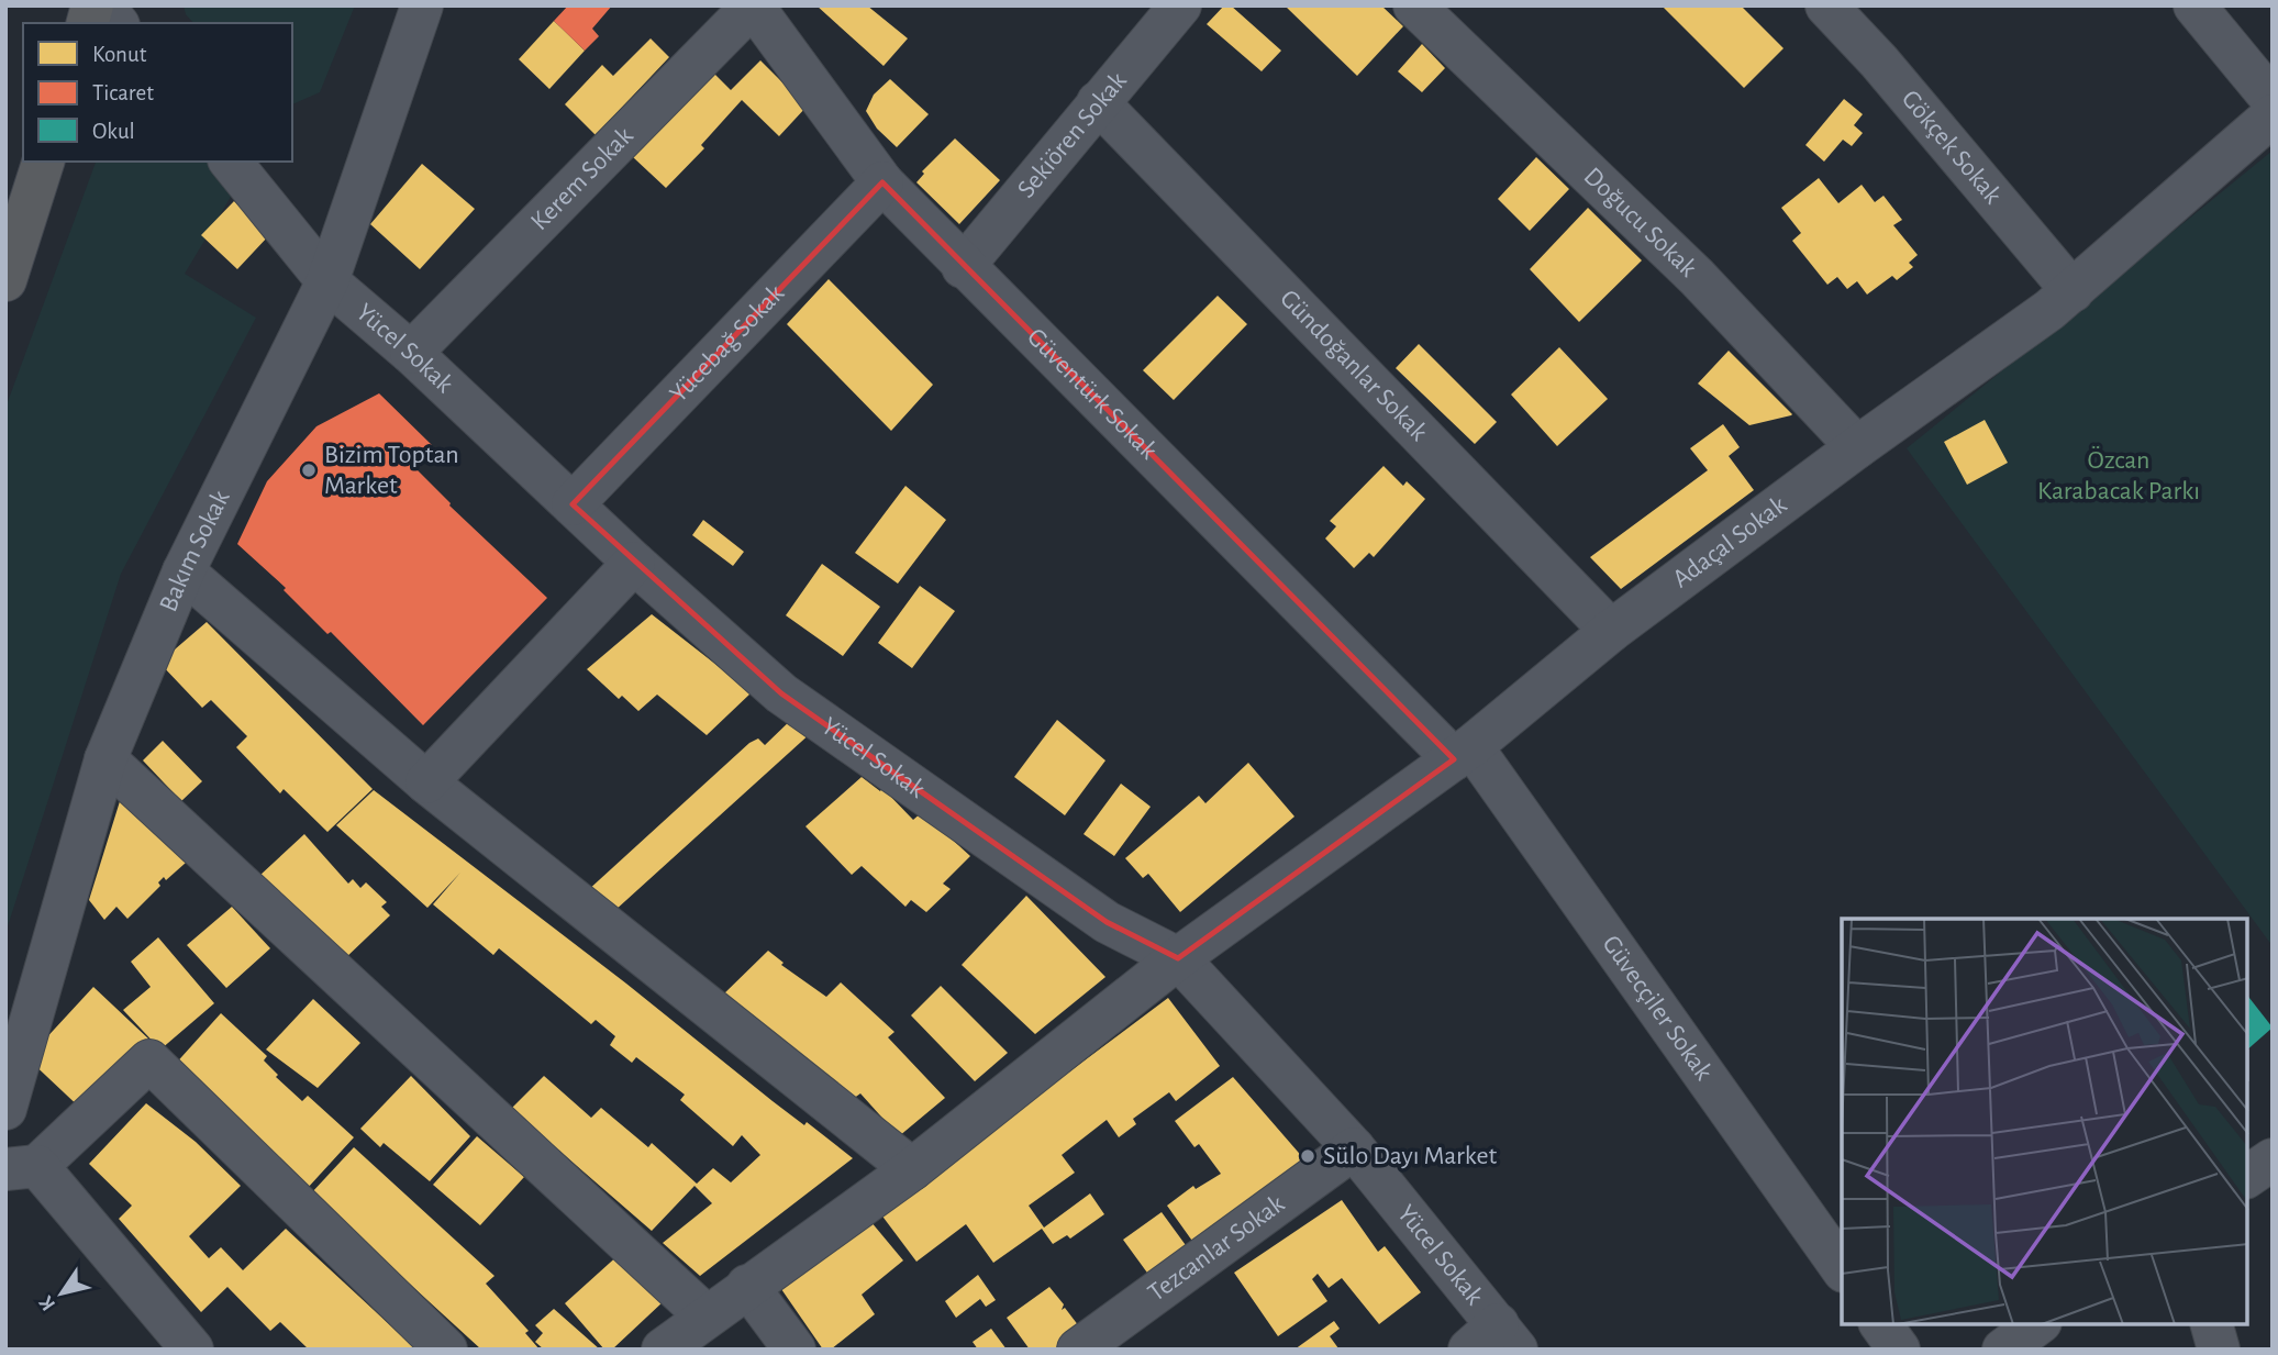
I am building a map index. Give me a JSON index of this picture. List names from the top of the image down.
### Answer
{
  "streets": {
    "street": [
      "Sekiören Sokak",
      "Gökçek Sokak",
      "Kerem Sokak",
      "Doğucu Sokak",
      "Yücebağ Sokak",
      "Yücel Sokak",
      "Gündoğanlar Sokak",
      "Güventürk Sokak",
      "Adaçal Sokak",
      "Bakım Sokak",
      "Güvecçiler Sokak",
      "Tezcanlar Sokak"
    ]
  },
  "crossings": [
    ["Sekiören Sokak", "Gündoğanlar Sokak"],
    ["Sekiören Sokak", "Güventürk Sokak"],
    ["Gökçek Sokak", "Adaçal Sokak"],
    ["Kerem Sokak", "Yücel Sokak"],
    ["Kerem Sokak", "Güventürk Sokak"],
    ["Doğucu Sokak", "Adaçal Sokak"],
    ["Yücebağ Sokak", "Yücel Sokak"],
    ["Yücebağ Sokak", "Güventürk Sokak"],
    ["Yücel Sokak", "Adaçal Sokak"],
    ["Yücel Sokak", "Bakım Sokak"],
    ["Yücel Sokak", "Tezcanlar Sokak"],
    ["Gündoğanlar Sokak", "Adaçal Sokak"],
    ["Güventürk Sokak", "Adaçal Sokak"],
    ["Güventürk Sokak", "Güvecçiler Sokak"],
    ["Adaçal Sokak", "Güvecçiler Sokak"]
  ],
  "parks": ["Özcan Karabacak Parkı"],
  "places": ["Bizim Toptan Market", "Sülo Dayı Market"],
  "legend": ["Konut", "Ticaret", "Okul"],
  "north": "bottom left"
}
